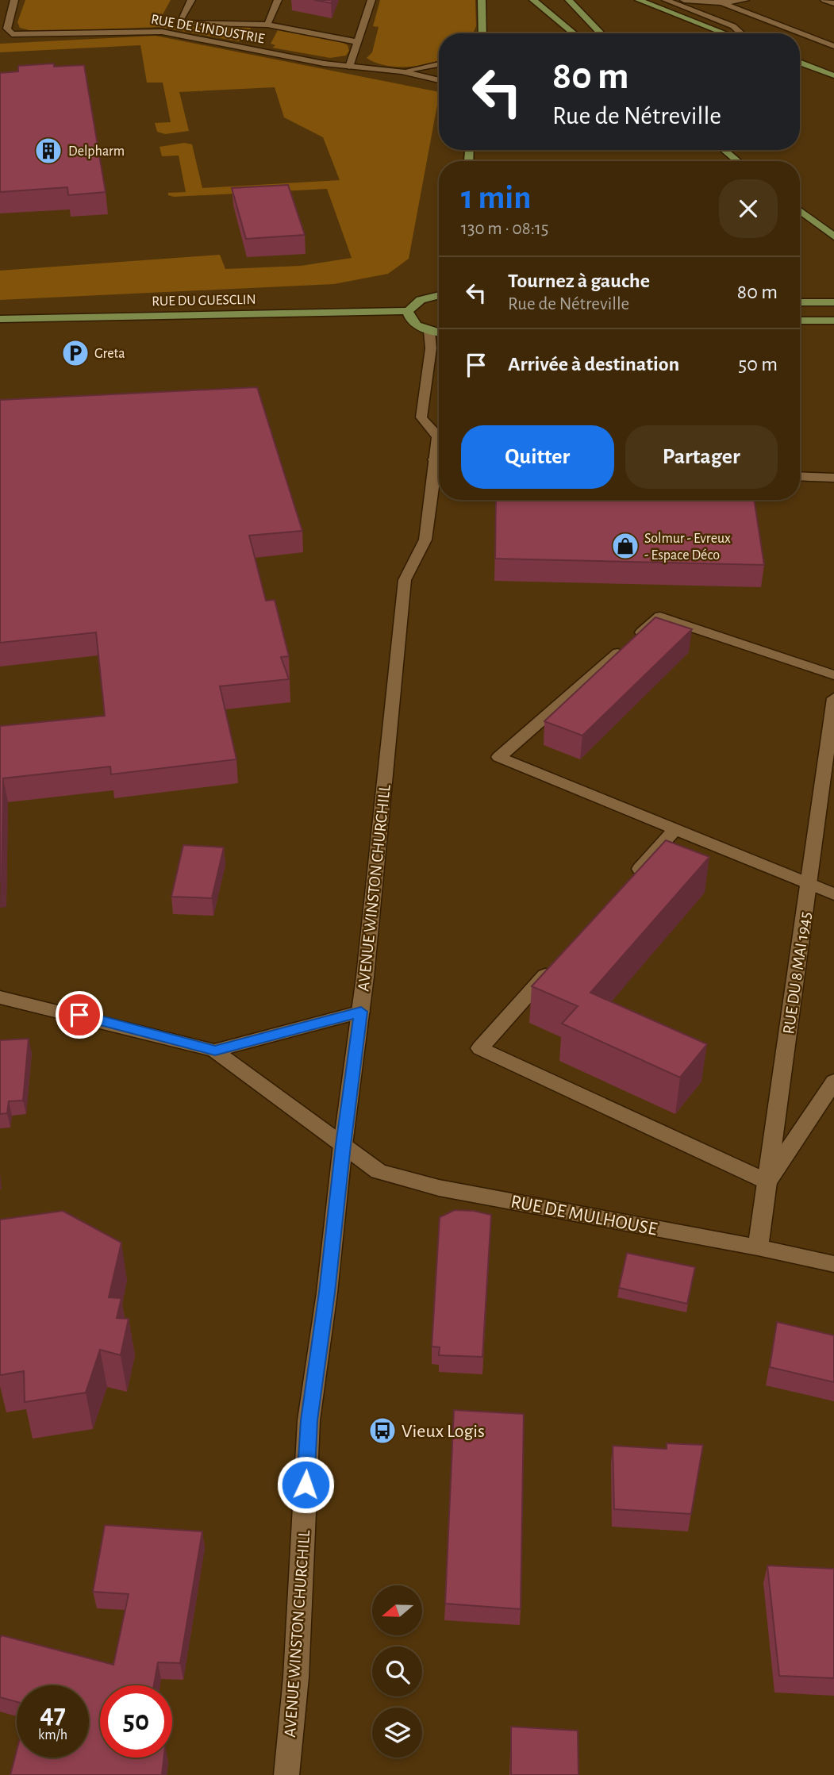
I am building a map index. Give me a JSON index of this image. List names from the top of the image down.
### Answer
{
  "streets": {
    "main road": ["RUE DU GUESCLIN"],
    "street": [
      "RUE DE L'INDUSTRIE",
      "AVENUE WINSTON CHURCHILL",
      "RUE DU 8 MAI 1945",
      "RUE DE MULHOUSE"
    ]
  },
  "crossings": [
    ["AVENUE WINSTON CHURCHILL", "RUE DE MULHOUSE"],
    ["RUE DU 8 MAI 1945", "RUE DE MULHOUSE"]
  ],
  "places": {
    "building": ["Delpharm"],
    "parking": ["Greta"],
    "shop": ["Solmur - Evreux - Espace Déco"],
    "bus stop": ["Vieux Logis"]
  },
  "north": "left",
  "page": {
    "turn": ["80 m", "Rue de Nétreville"],
    "heading": ["1 min", "130 m · 08:15"],
    "list": [
      {
        "name": "Tournez à gauche",
        "note": "Rue de Nétreville",
        "value": "80 m"
      },
      {
        "name": "Arrivée à destination",
        "value": "50 m"
      }
    ],
    "buttons": ["Quitter", "Partager"],
    "speed": "47 km/h",
    "limit": "50"
  }
}
